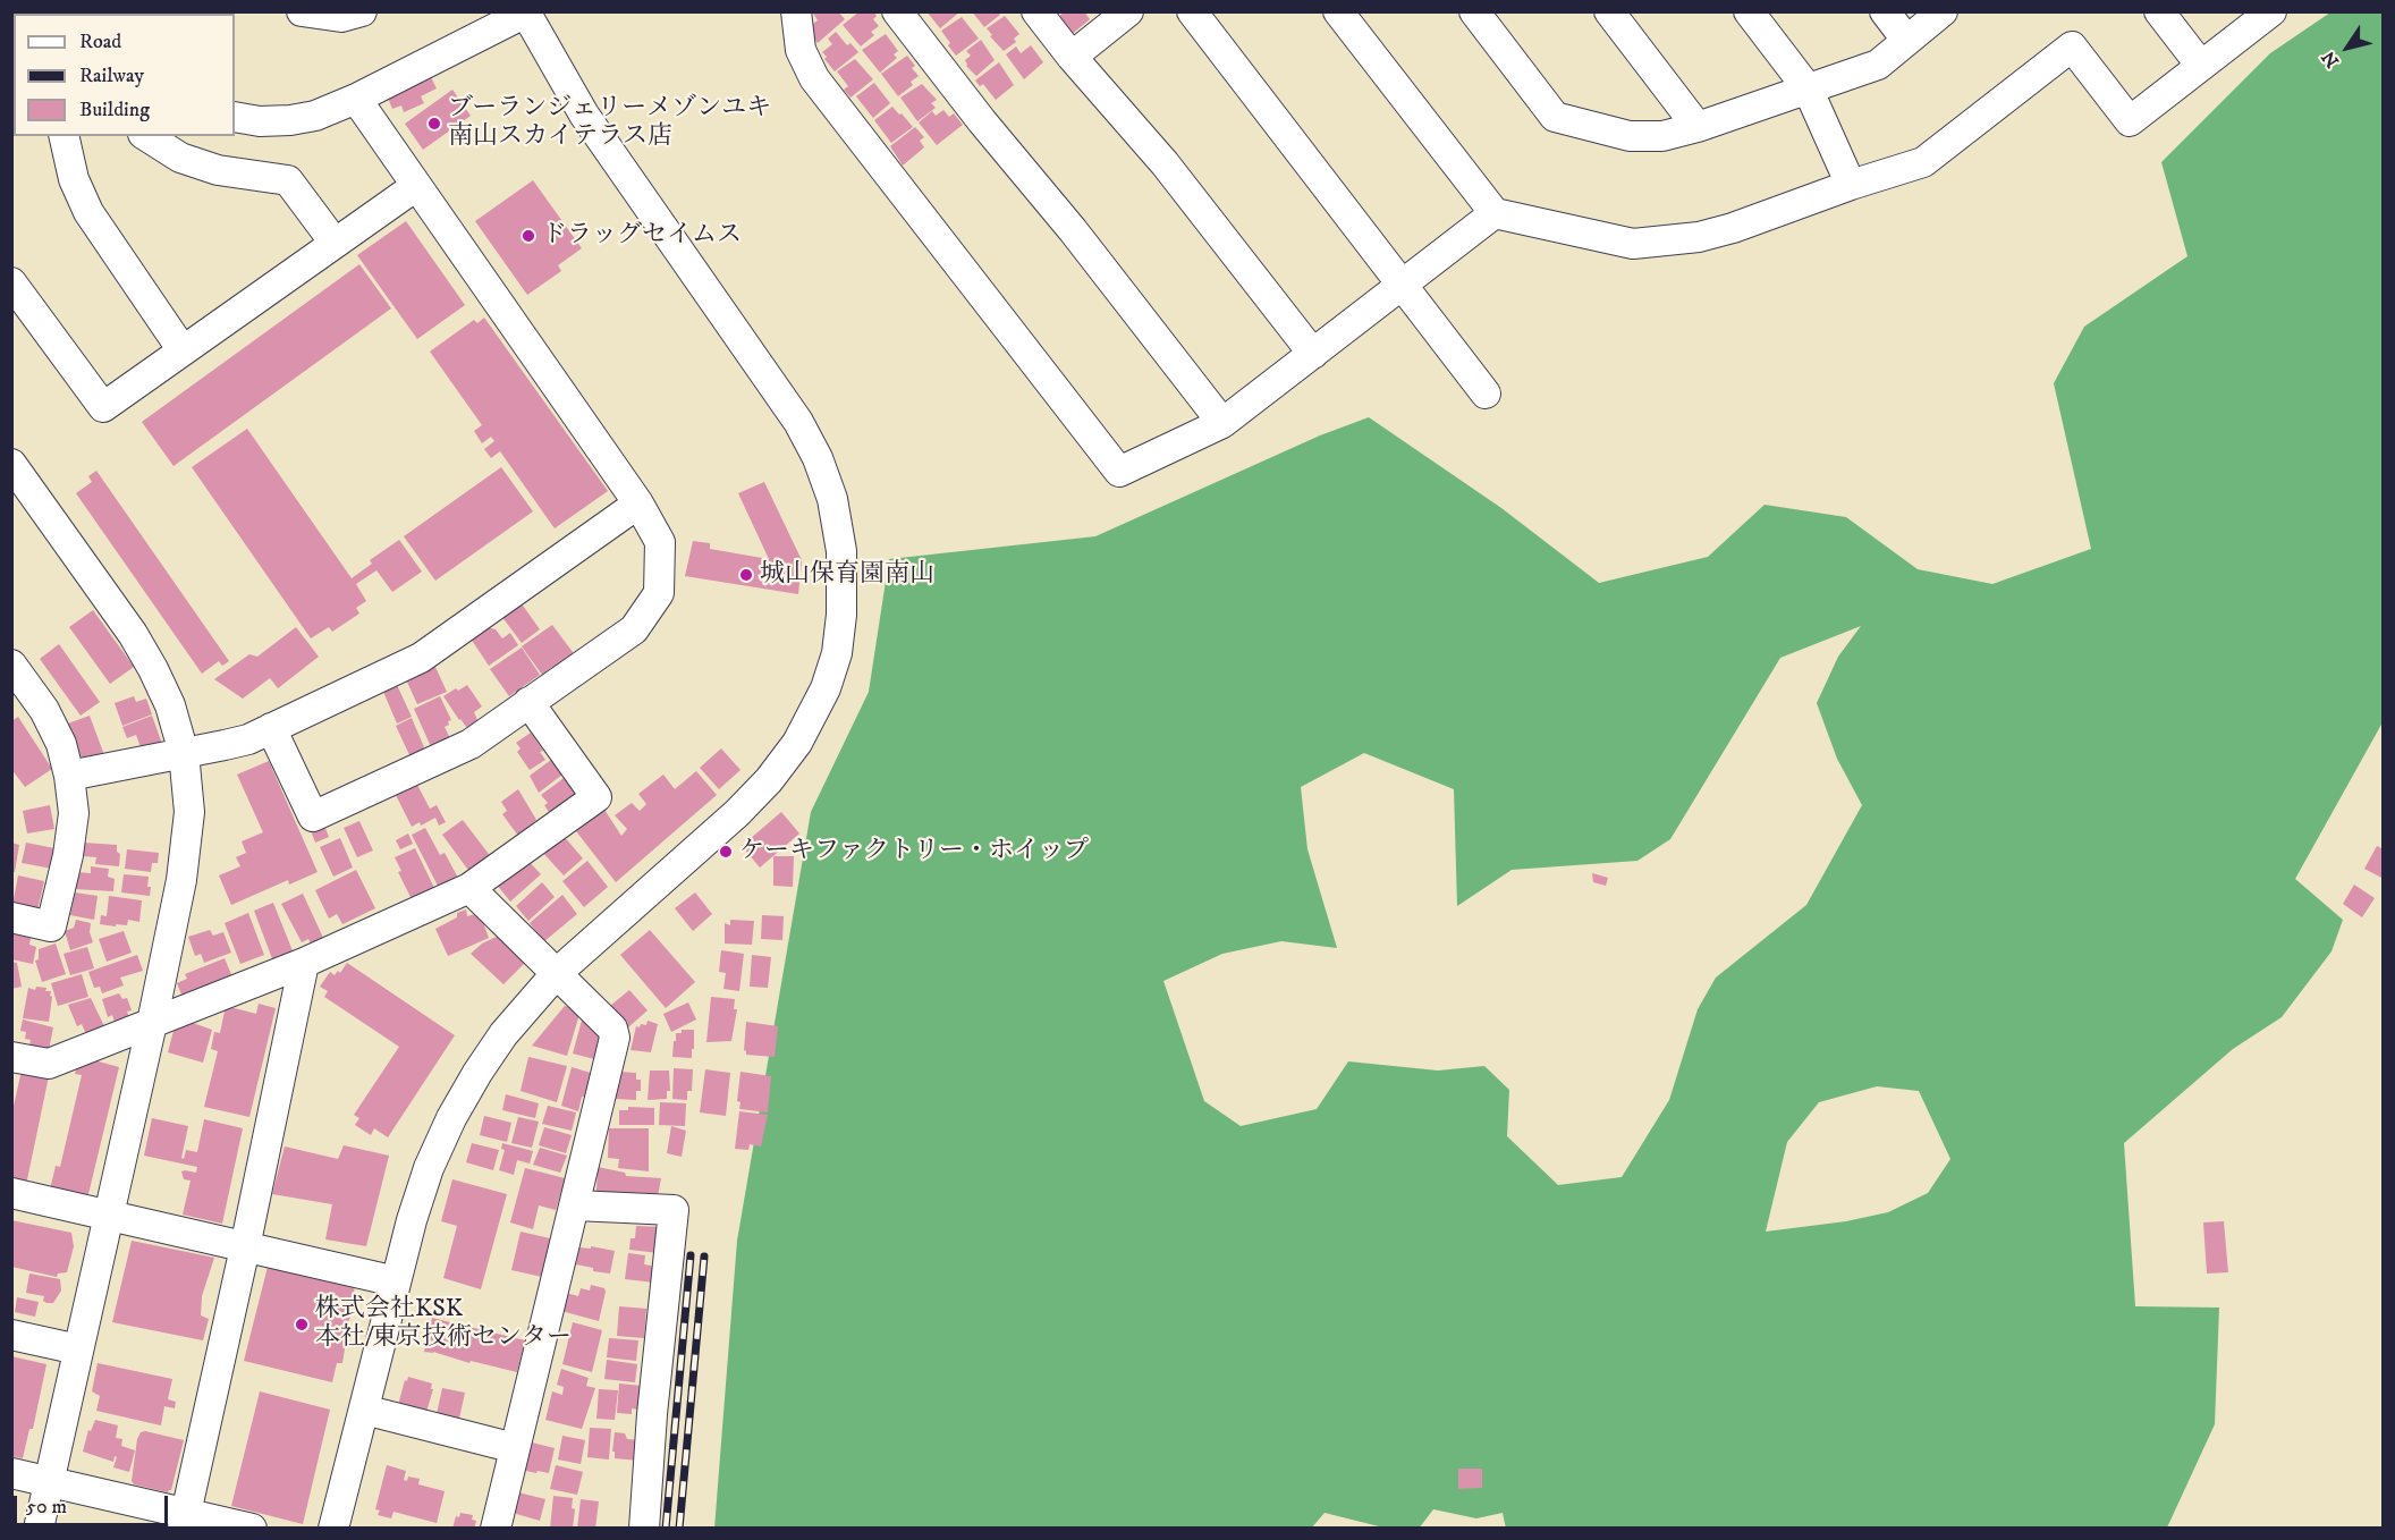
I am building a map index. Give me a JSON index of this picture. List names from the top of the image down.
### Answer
{
  "places": [
    "ブーランジェリーメゾンユキ 南山スカイテラス店",
    "ドラッグセイムス",
    "城山保育園南山",
    "ケーキファクトリー・ホイップ",
    "株式会社KSK 本社/東京技術センター"
  ],
  "legend": ["Road", "Railway", "Building"],
  "scale_bar": "50 m",
  "north": "bottom left"
}
